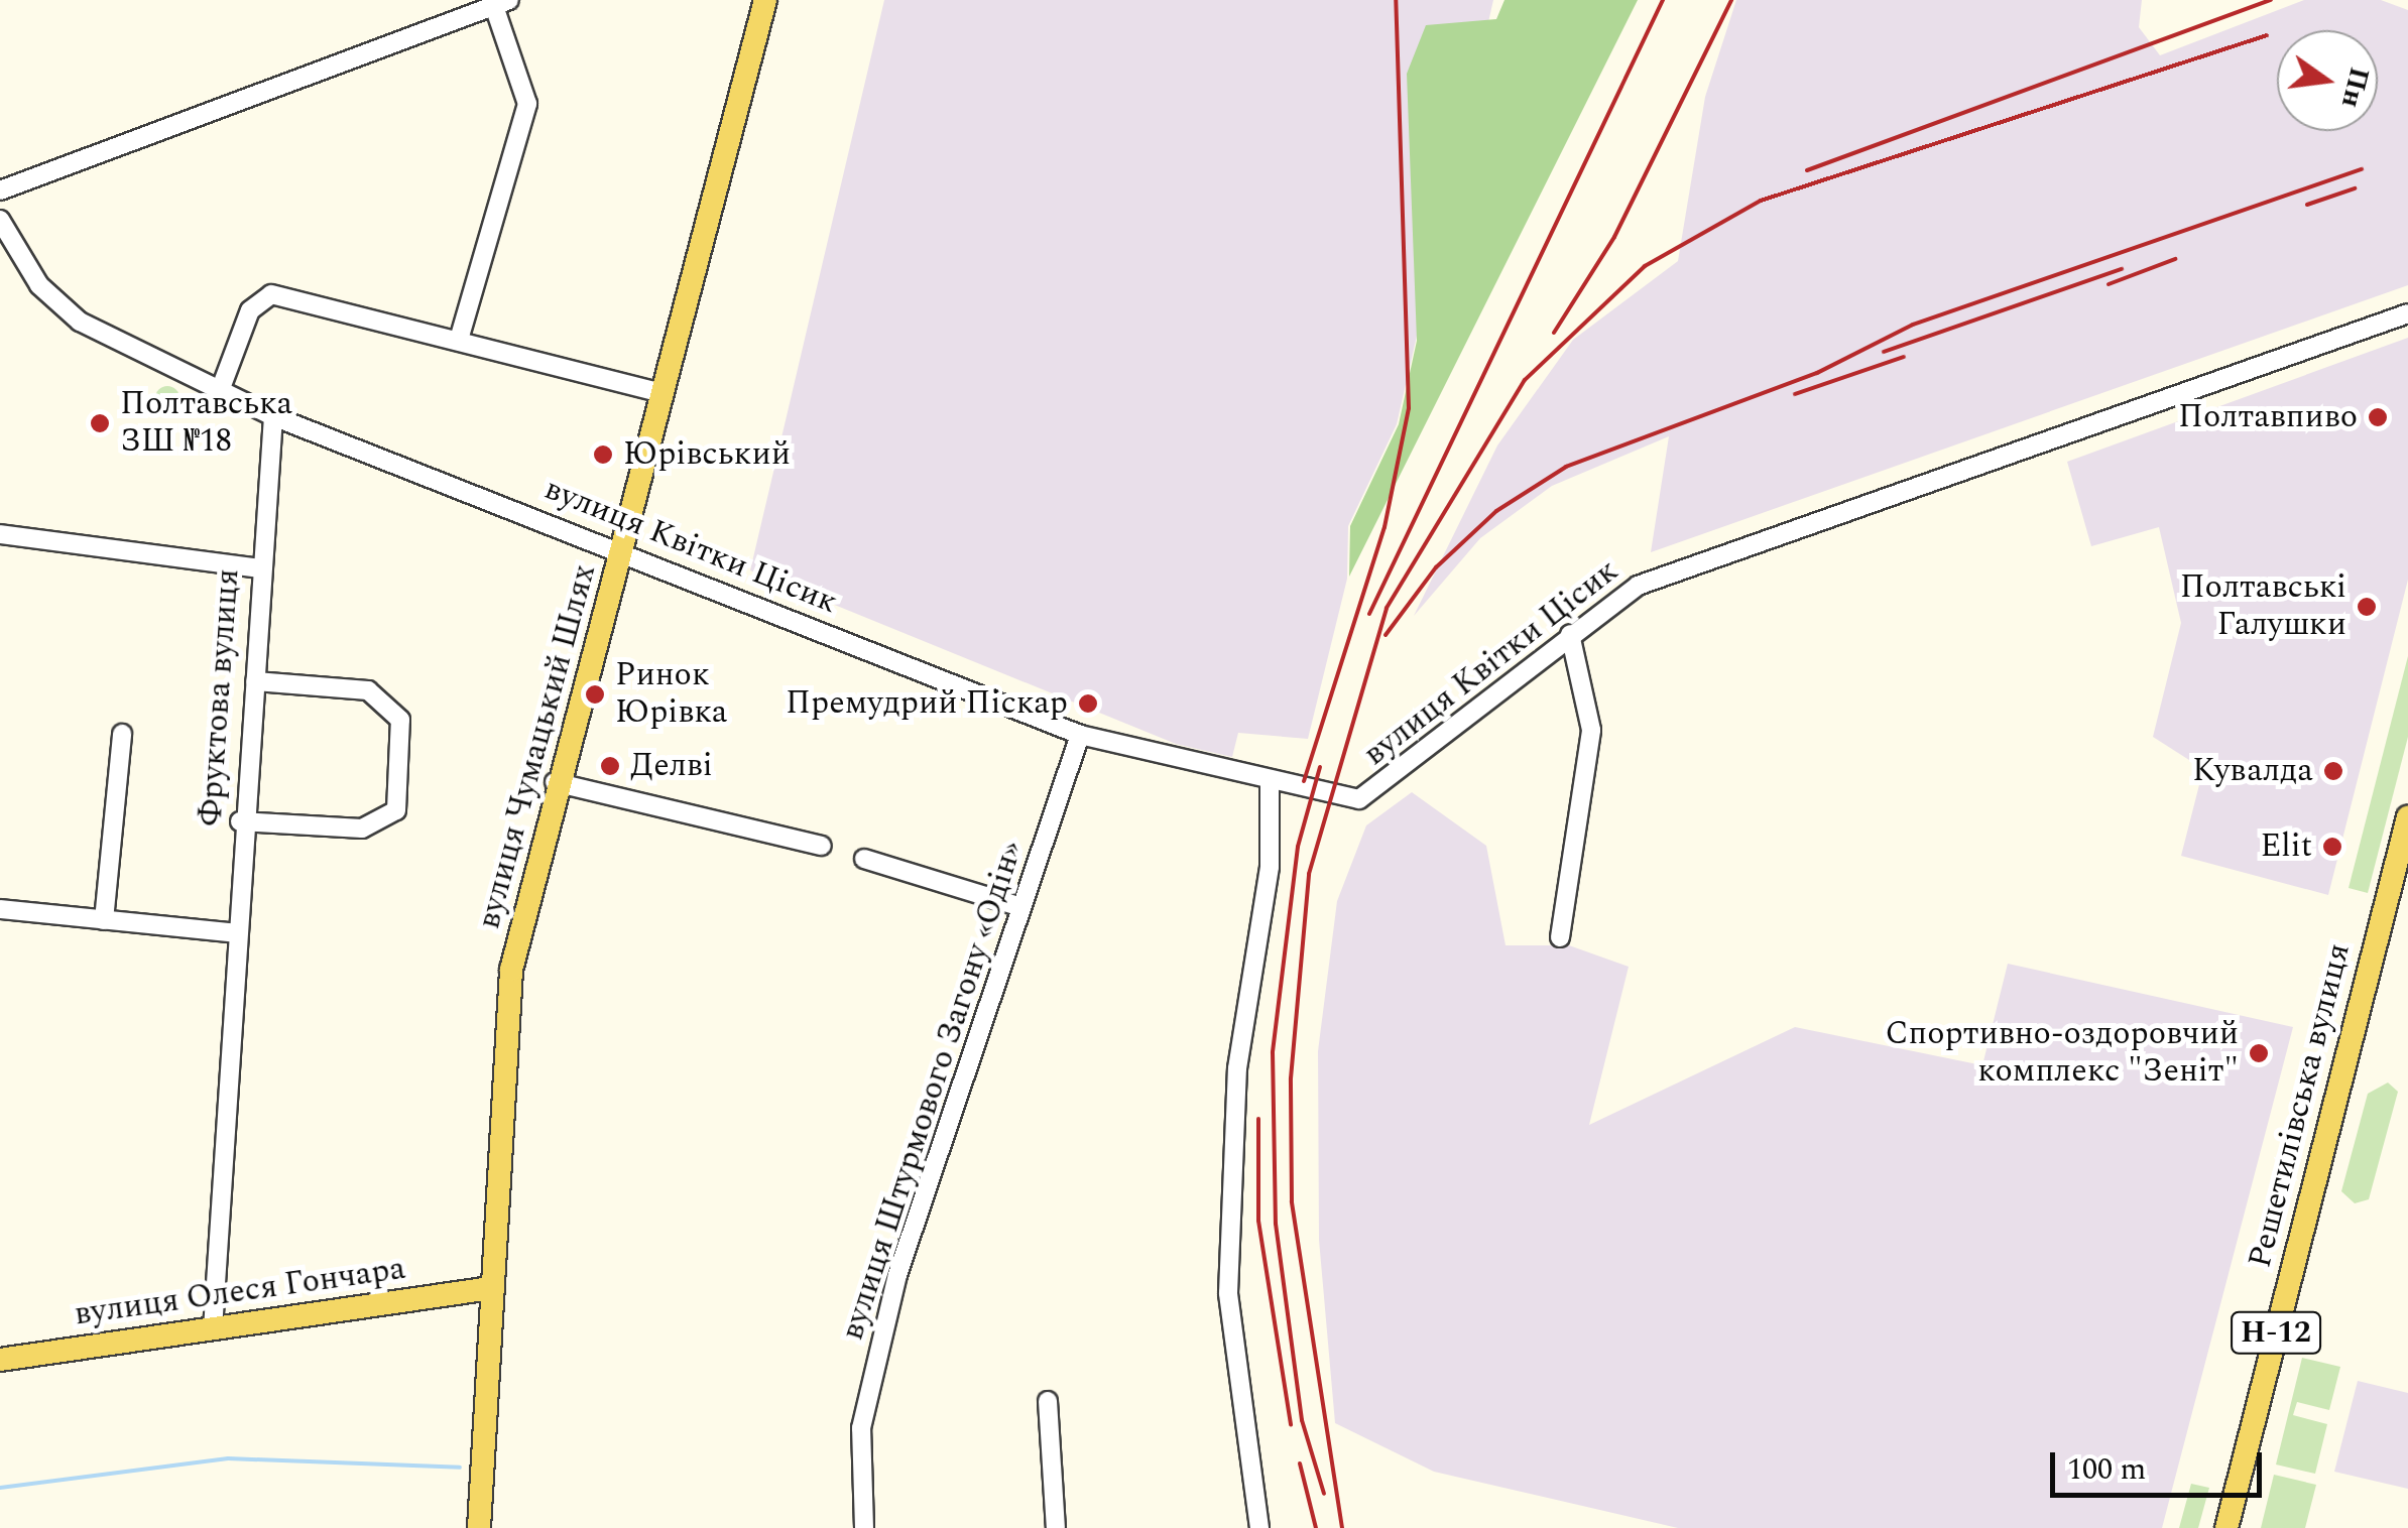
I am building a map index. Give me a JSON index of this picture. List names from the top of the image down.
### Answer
{
  "streets": {
    "main road": [
      "вулиця Чумацький Шлях",
      "Решетилівська вулиця",
      "вулиця Олеся Гончара",
      "Н-12"
    ],
    "street": ["вулиця Квітки Цісик", "Фруктова вулиця", "вулиця Штурмового Загону «Одін»"]
  },
  "crossings": [
    ["вулиця Квітки Цісик", "Фруктова вулиця"],
    ["вулиця Квітки Цісик", "вулиця Чумацький Шлях"],
    ["вулиця Квітки Цісик", "вулиця Штурмового Загону «Одін»"],
    ["Фруктова вулиця", "вулиця Олеся Гончара"],
    ["вулиця Чумацький Шлях", "вулиця Олеся Гончара"]
  ],
  "places": [
    "Полтавпиво",
    "Полтавська ЗШ №18",
    "Юрівський",
    "Полтавські Галушки",
    "Ринок Юрівка",
    "Премудрий Піскар",
    "Делві",
    "Кувалда",
    "Elit",
    "Спортивно-оздоровчий комплекс \"Зеніт\""
  ],
  "scale_bar": "100 m",
  "north": "right"
}
